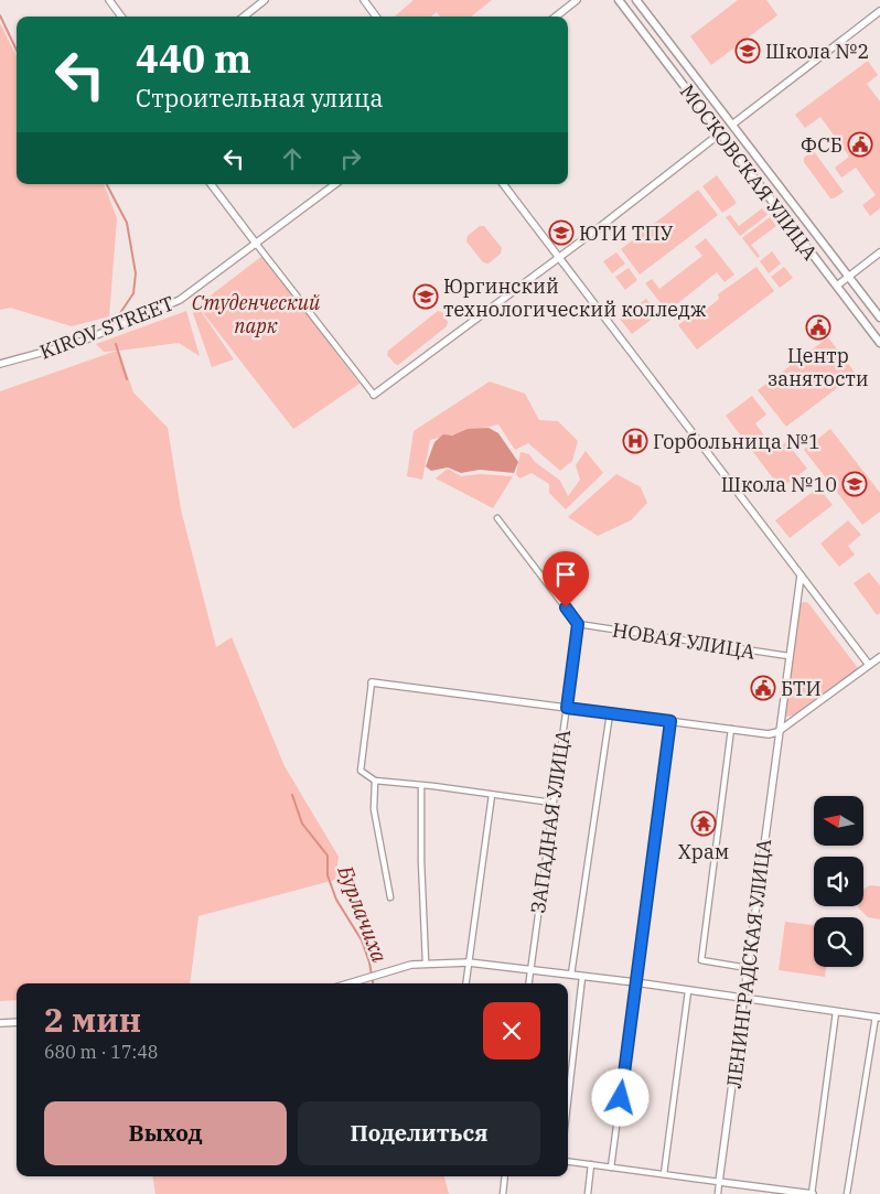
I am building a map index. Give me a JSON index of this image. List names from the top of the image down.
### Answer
{
  "streets": {
    "main road": ["МОСКОВСКАЯ УЛИЦА"],
    "street": [
      "KIROV STREET",
      "НОВАЯ УЛИЦА",
      "ЗАПАДНАЯ УЛИЦА",
      "ЛЕНИНГРАДСКАЯ УЛИЦА"
    ]
  },
  "crossings": [
    ["НОВАЯ УЛИЦА", "ЗАПАДНАЯ УЛИЦА"],
    ["НОВАЯ УЛИЦА", "ЛЕНИНГРАДСКАЯ УЛИЦА"]
  ],
  "water": ["Бурлачиха"],
  "parks": ["Студенческий парк"],
  "places": {
    "school or university": [
      "Школа №2",
      "ЮТИ ТПУ",
      "Юргинский технологический колледж",
      "Школа №10"
    ],
    "public building": ["ФСБ", "Центр занятости", "БТИ"],
    "hospital": ["Горбольница №1"],
    "temple": ["Храм"]
  },
  "north": "left",
  "page": {
    "turn": ["440 m", "Строительная улица"],
    "heading": ["2 мин", "680 m · 17:48"],
    "buttons": ["Выход", "Поделиться"]
  }
}
